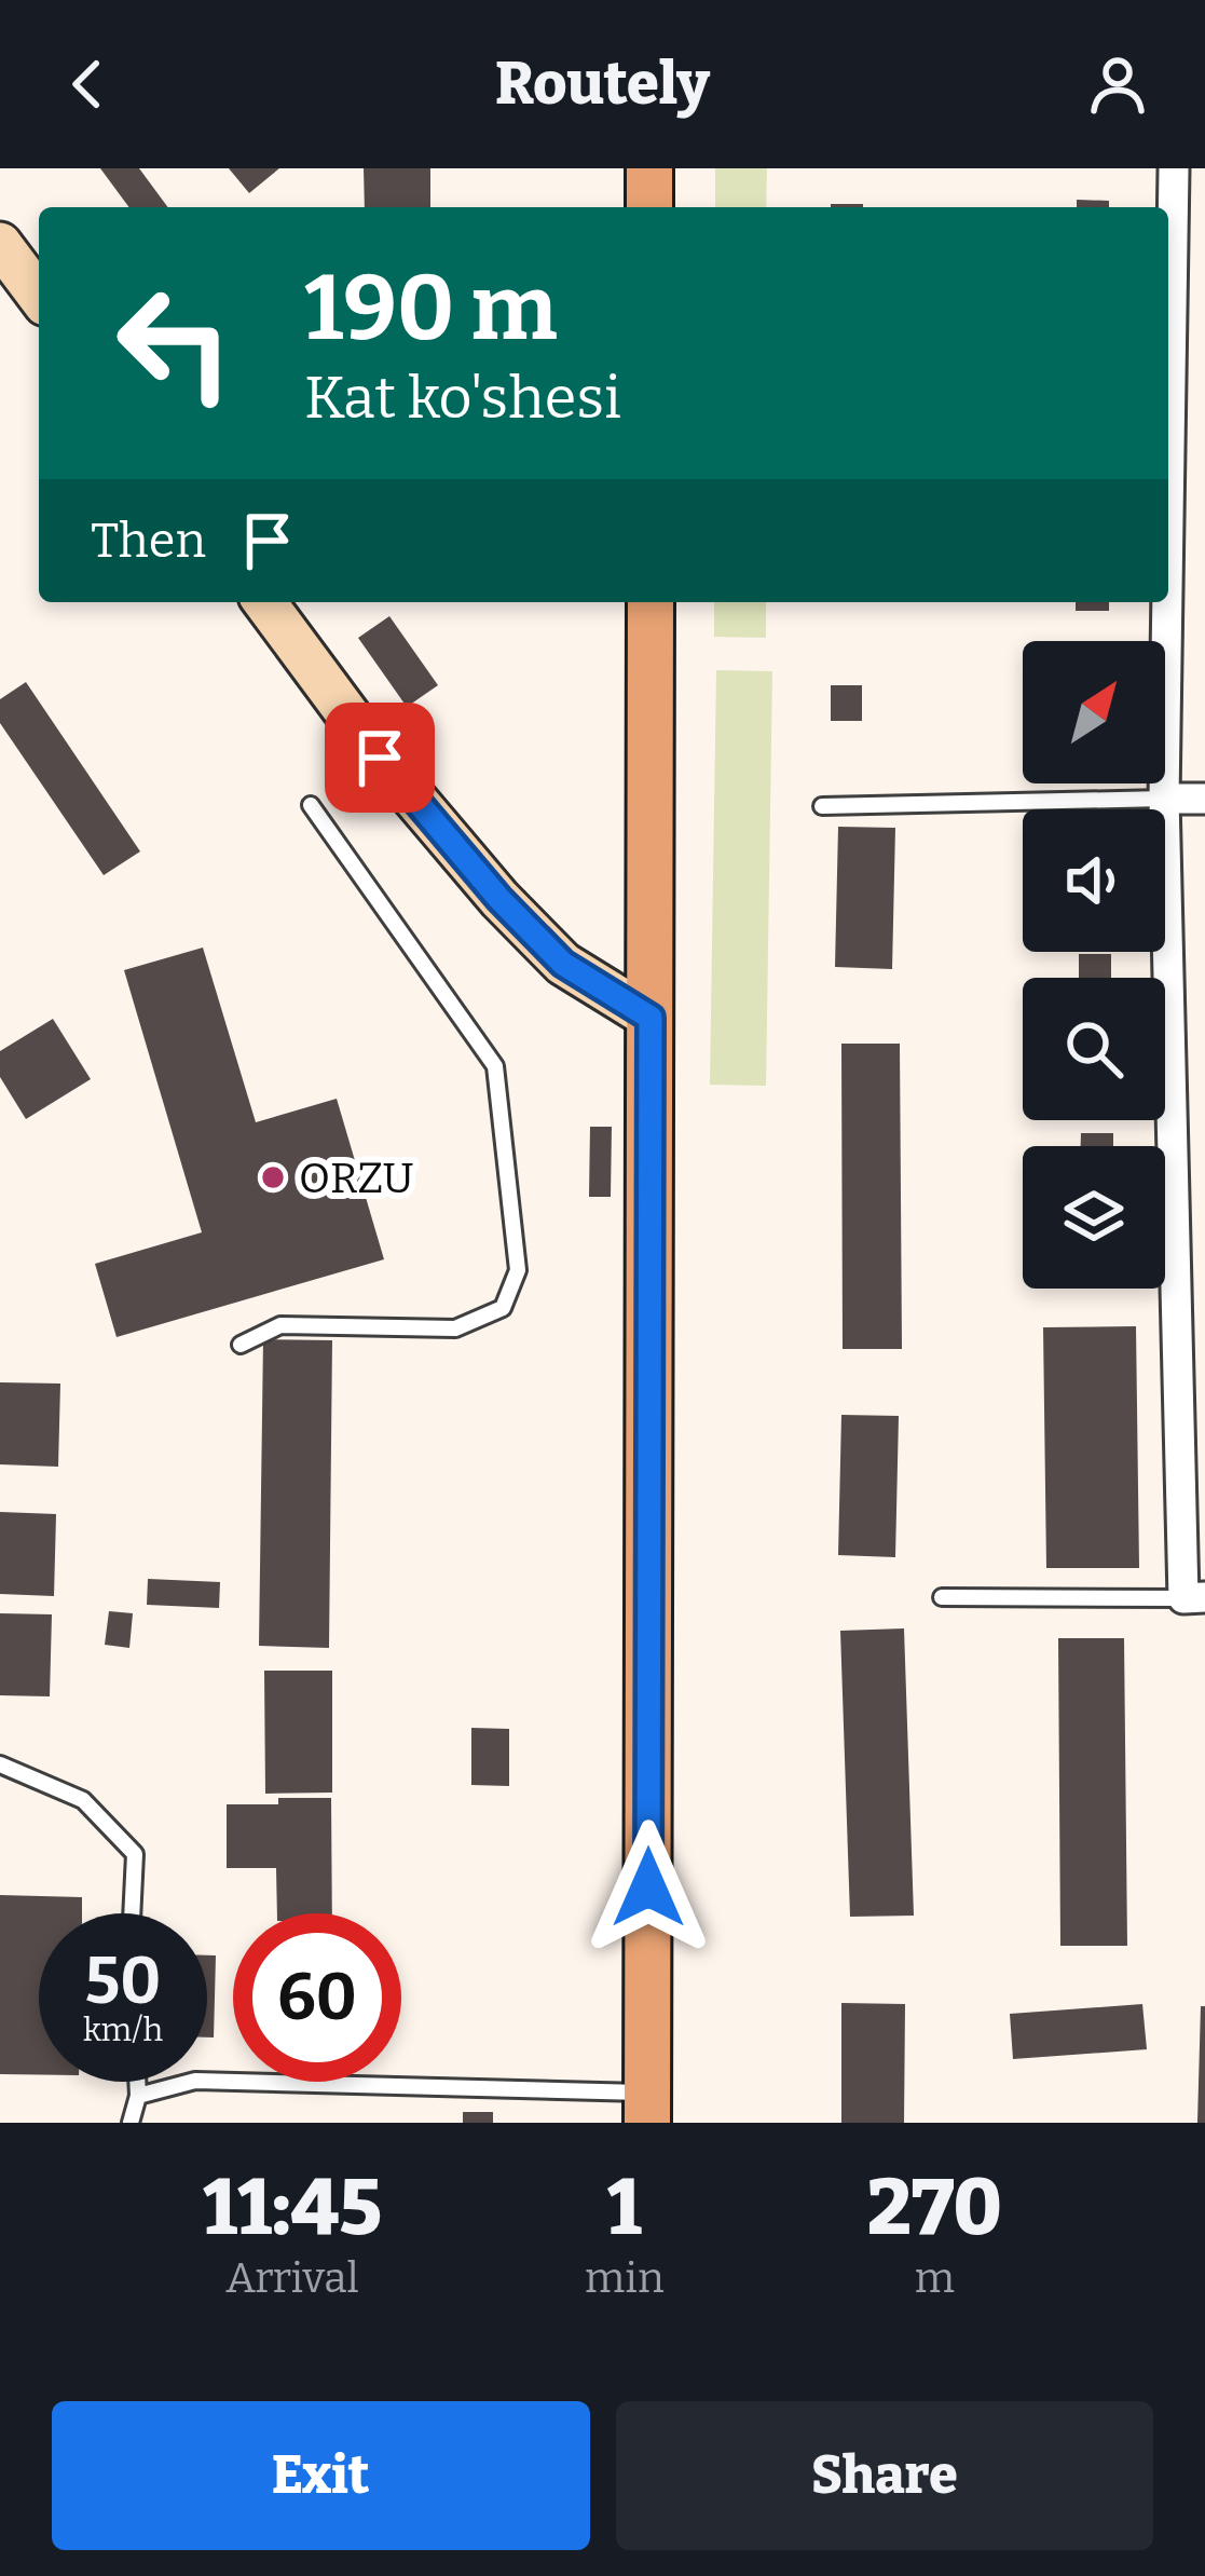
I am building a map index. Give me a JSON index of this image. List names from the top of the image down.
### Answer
{
  "places": ["ORZU"],
  "north": "top right",
  "page": {
    "header": "Routely",
    "turn": ["190 m", "Kat ko'shesi"],
    "then": "Then",
    "speed": "50 km/h",
    "limit": "60",
    "eta": [
      "11:45",
      "Arrival",
      "1",
      "min",
      "270",
      "m"
    ],
    "buttons": ["Exit", "Share"]
  }
}
